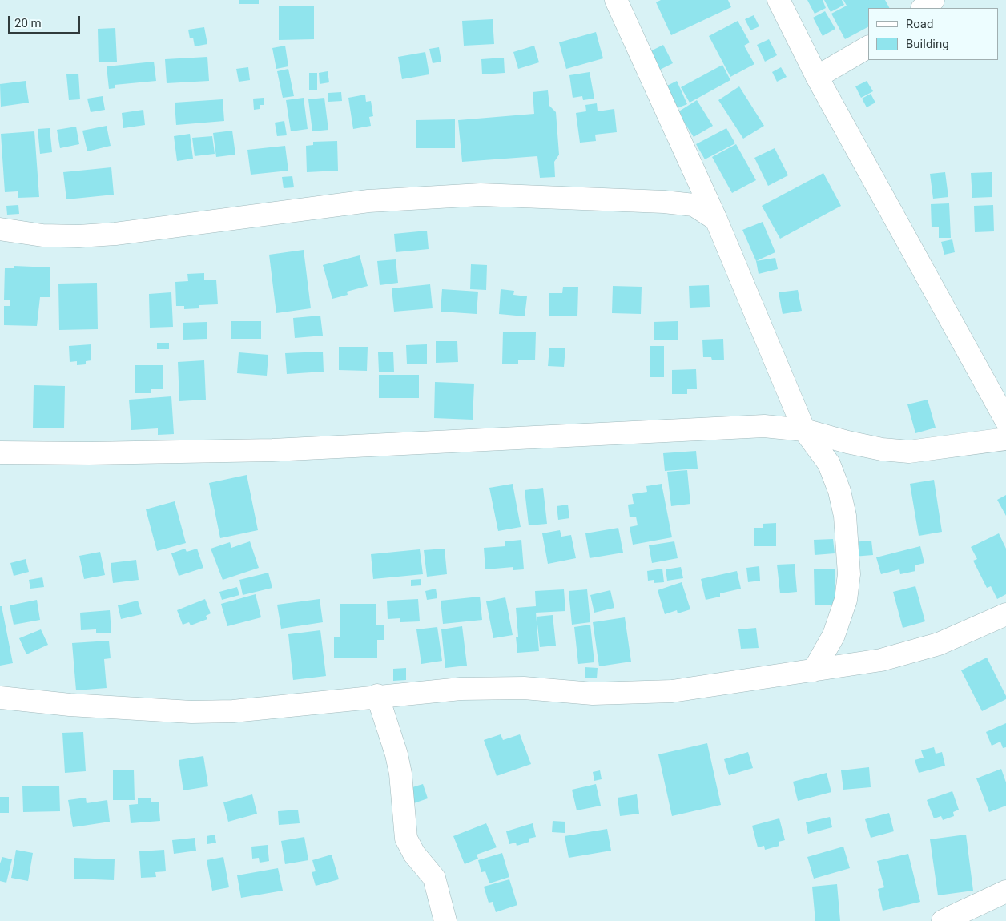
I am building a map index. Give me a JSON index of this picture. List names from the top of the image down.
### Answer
{
  "legend": ["Road", "Building"],
  "scale_bar": "20 m"
}
